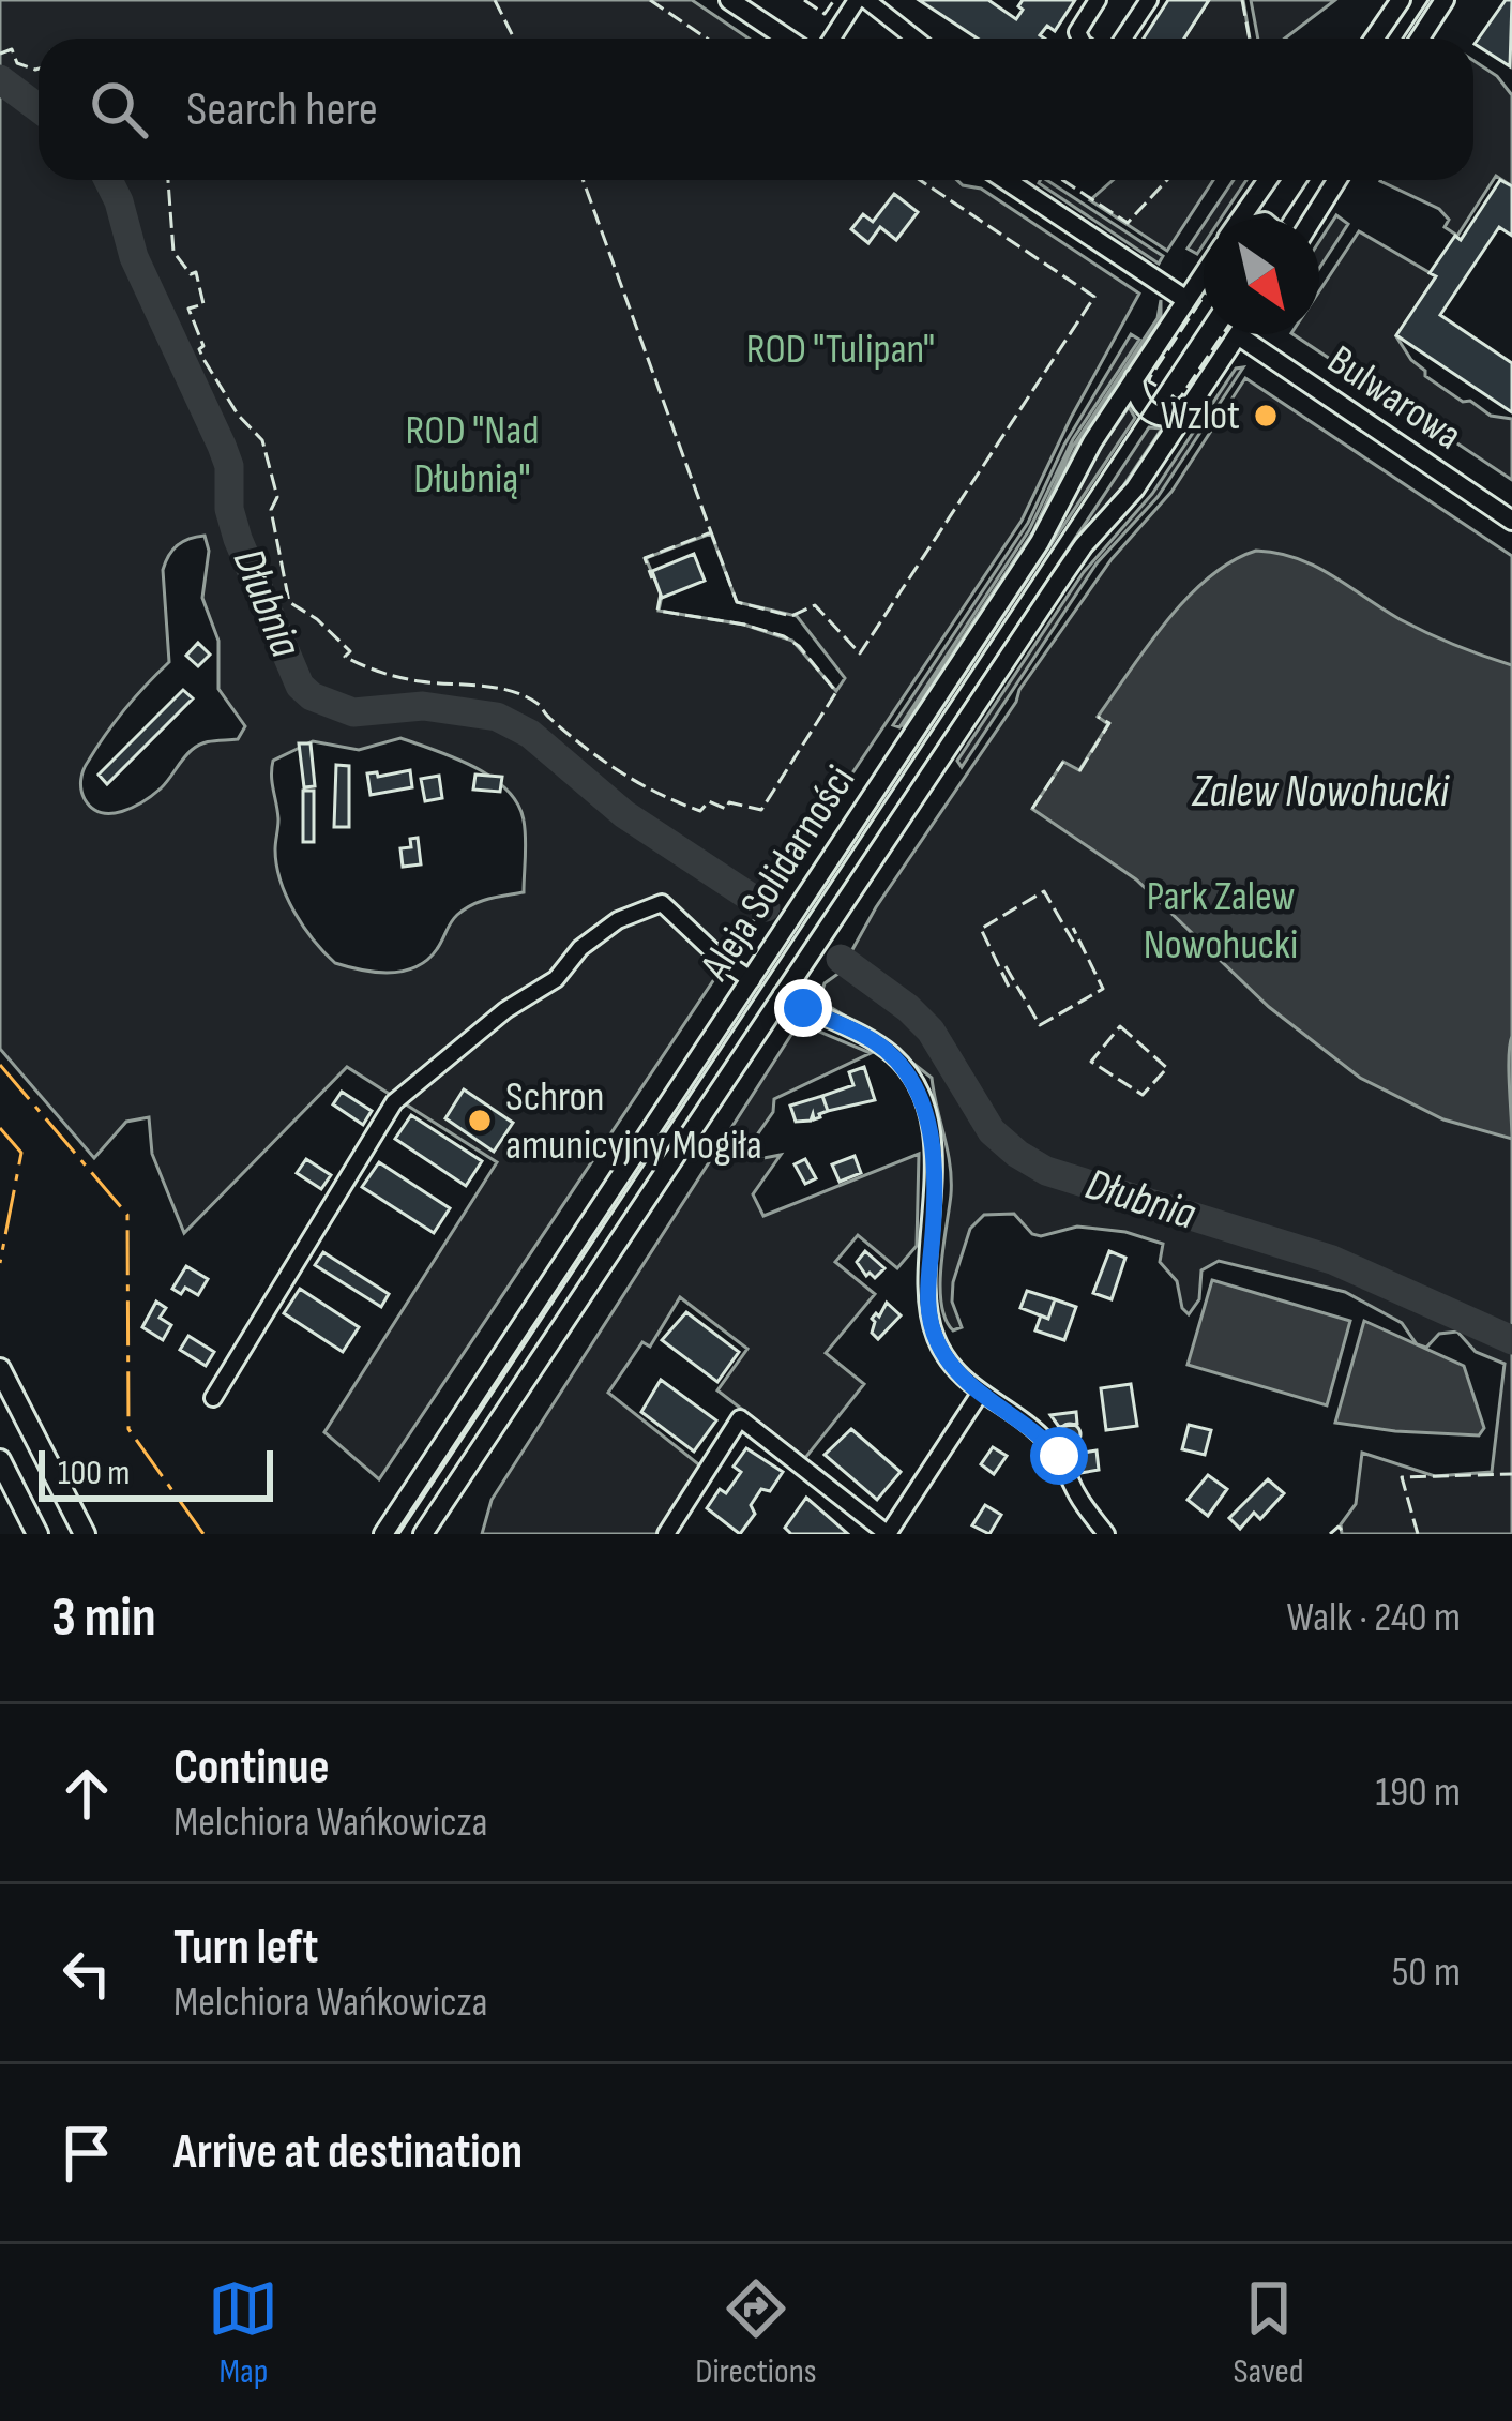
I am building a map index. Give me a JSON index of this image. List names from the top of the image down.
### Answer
{
  "streets": {
    "street": ["Bulwarowa", "Aleja Solidarności"]
  },
  "crossings": [
    ["Bulwarowa", "Aleja Solidarności"]
  ],
  "water": ["Dłubnia", "Zalew Nowohucki"],
  "parks": ["ROD \"Tulipan\"", "ROD \"Nad Dłubnią\"", "Park Zalew Nowohucki"],
  "places": ["Wzlot", "Schron amunicyjny Mogiła"],
  "scale_bar": "100 m",
  "north": "bottom right",
  "page": {
    "search": "Search here",
    "scale": "100 m",
    "heading": ["3 min", "Walk · 240 m"],
    "list": [
      ["Continue", "Melchiora Wańkowicza", "190 m"],
      ["Turn left", "Melchiora Wańkowicza", "50 m"],
      "Arrive at destination"
    ],
    "nav": ["Map", "Directions", "Saved"]
  }
}
